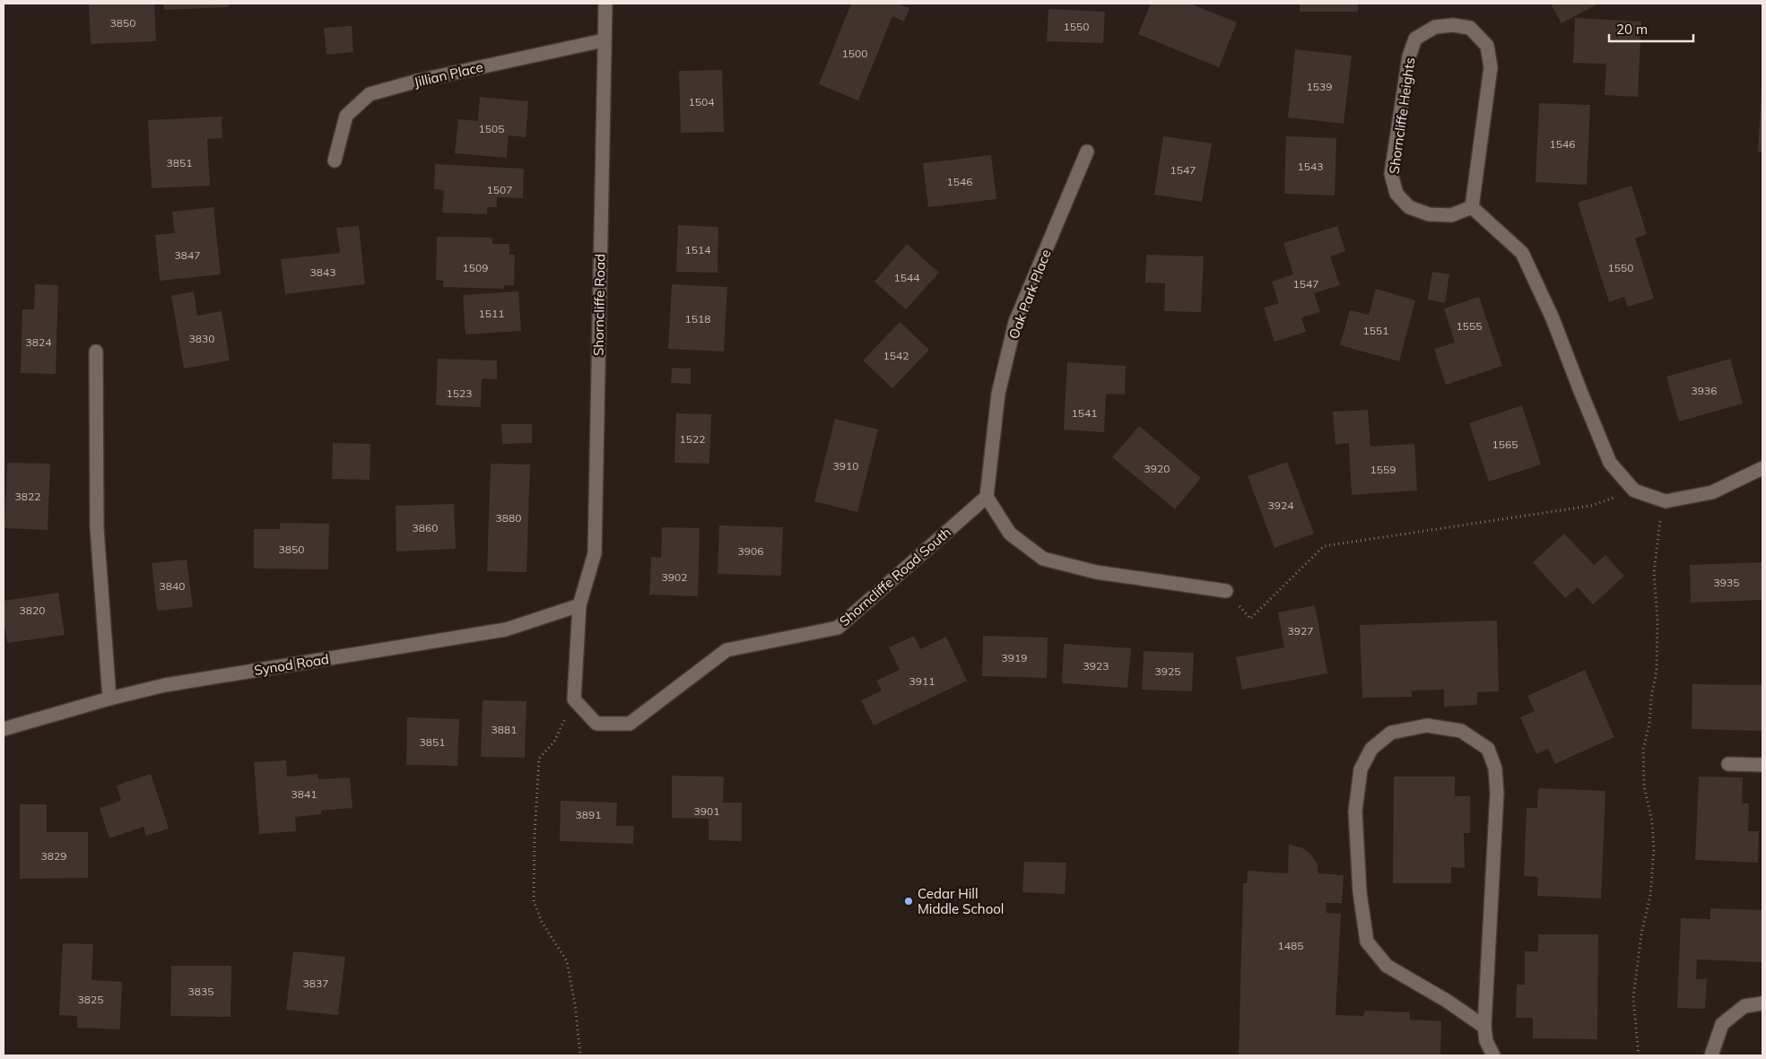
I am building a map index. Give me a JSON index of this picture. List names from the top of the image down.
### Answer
{
  "streets": {
    "street": [
      "Jillian Place",
      "Shorncliffe Heights",
      "Oak Park Place",
      "Shorncliffe Road",
      "Shorncliffe Road South",
      "Synod Road"
    ]
  },
  "crossings": [
    ["Jillian Place", "Shorncliffe Road"],
    ["Oak Park Place", "Shorncliffe Road South"],
    ["Shorncliffe Road", "Synod Road"]
  ],
  "places": ["Cedar Hill Middle School"],
  "house_numbers": [
    "3850",
    "1550",
    "1500",
    "1539",
    "1504",
    "1505",
    "1546",
    "3851",
    "1543",
    "1547",
    "1546",
    "1507",
    "1514",
    "3847",
    "1509",
    "1550",
    "3843",
    "1544",
    "1547",
    "1511",
    "1518",
    "1555",
    "1551",
    "3830",
    "3824",
    "1542",
    "3936",
    "1523",
    "1541",
    "1522",
    "1565",
    "3910",
    "3920",
    "1559",
    "3822",
    "3924",
    "3880",
    "3860",
    "3850",
    "3906",
    "3902",
    "3935",
    "3840",
    "3820",
    "3927",
    "3919",
    "3923",
    "3925",
    "3911",
    "3881",
    "3851",
    "3841",
    "3901",
    "3891",
    "3829",
    "1485",
    "3837",
    "3835",
    "3825"
  ],
  "scale_bar": "20 m"
}
